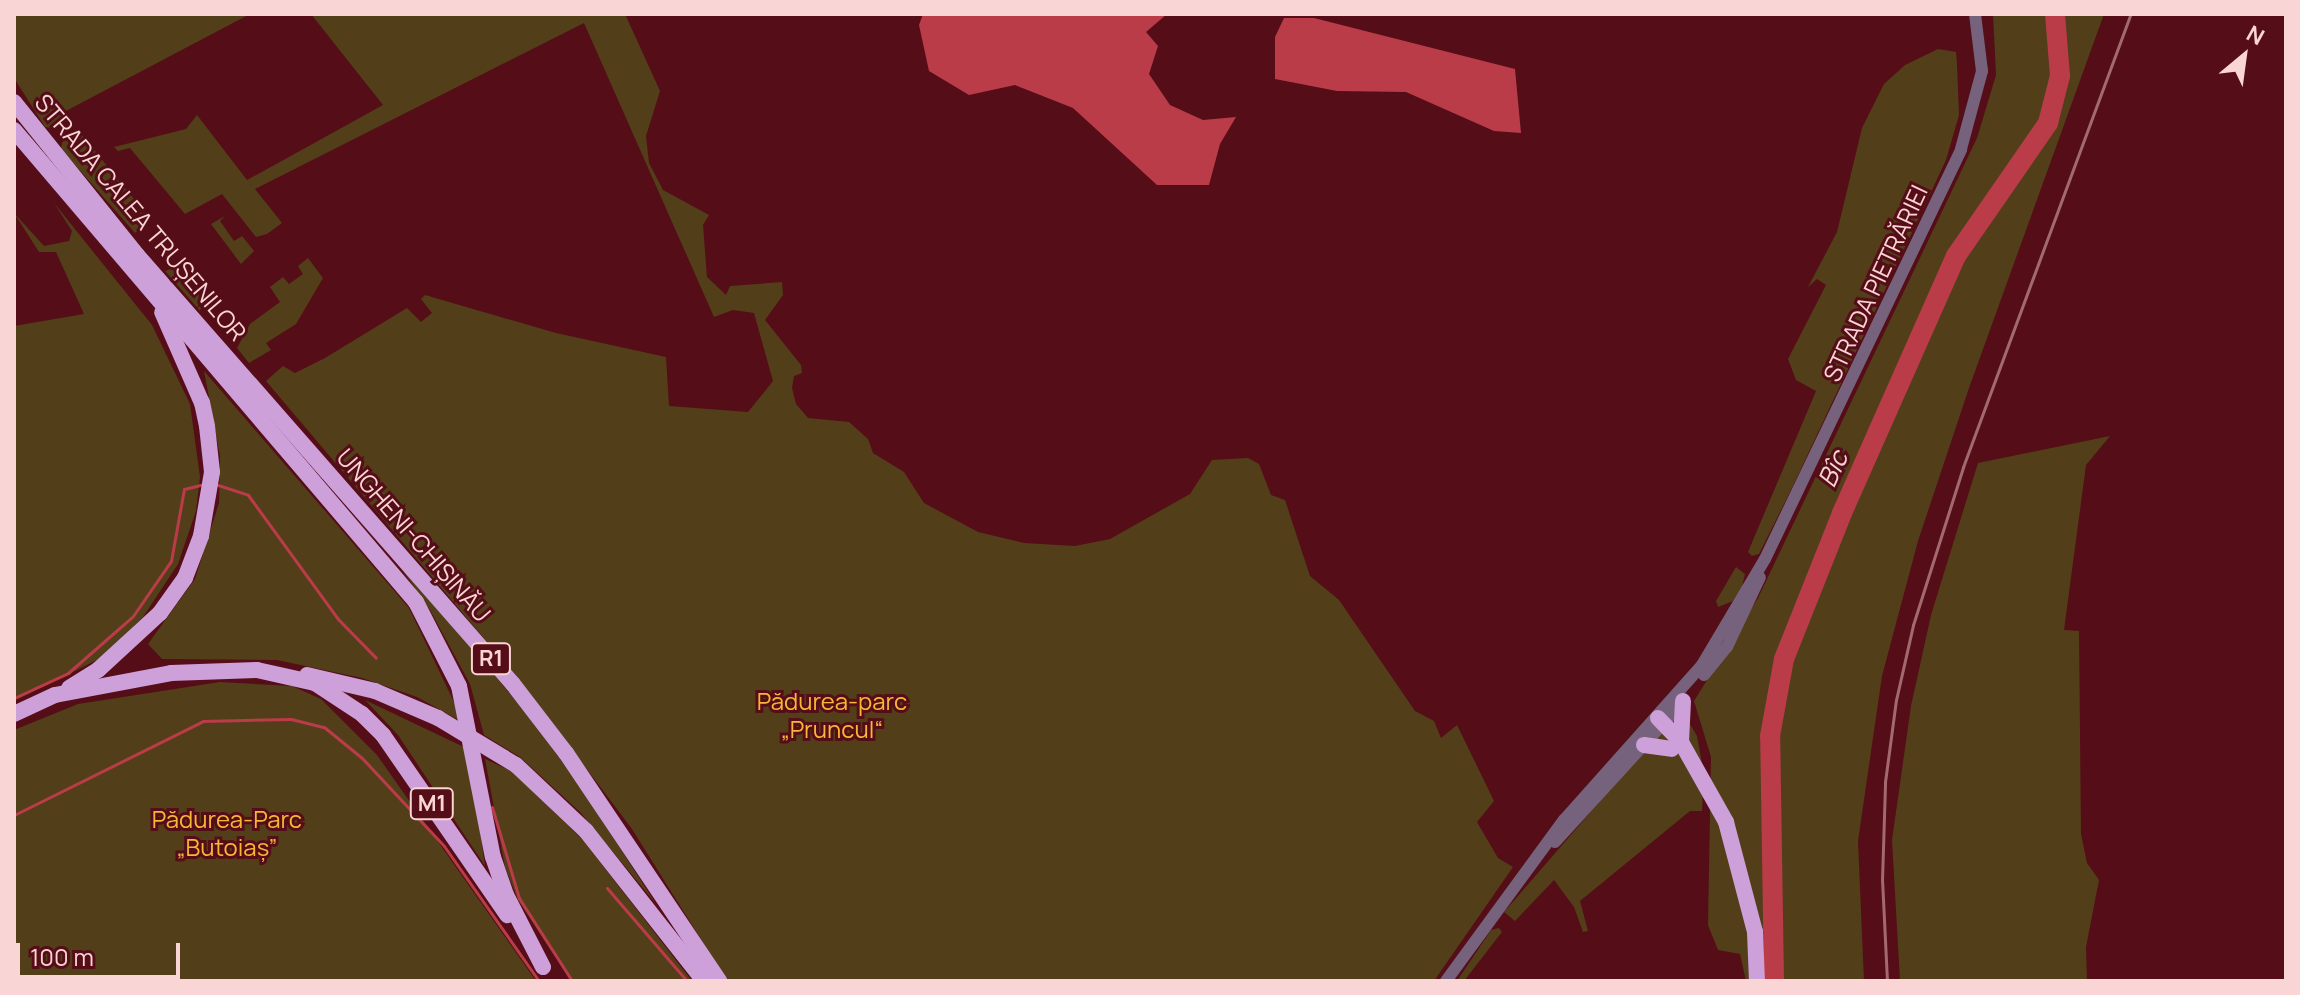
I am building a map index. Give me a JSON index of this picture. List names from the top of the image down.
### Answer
{
  "streets": {
    "highway": [
      "STRADA CALEA TRUȘENILOR",
      "UNGHENI-CHIȘINĂU",
      "R1",
      "M1"
    ],
    "street": ["STRADA PIETRĂRIEI"]
  },
  "crossings": [
    ["STRADA CALEA TRUȘENILOR", "UNGHENI-CHIȘINĂU"],
    ["UNGHENI-CHIȘINĂU", "M1"]
  ],
  "water": ["Bîc"],
  "parks": ["Pădurea-parc „Pruncul“", "Pădurea-Parc „Butoiaș”"],
  "scale_bar": "100 m",
  "north": "top right"
}
